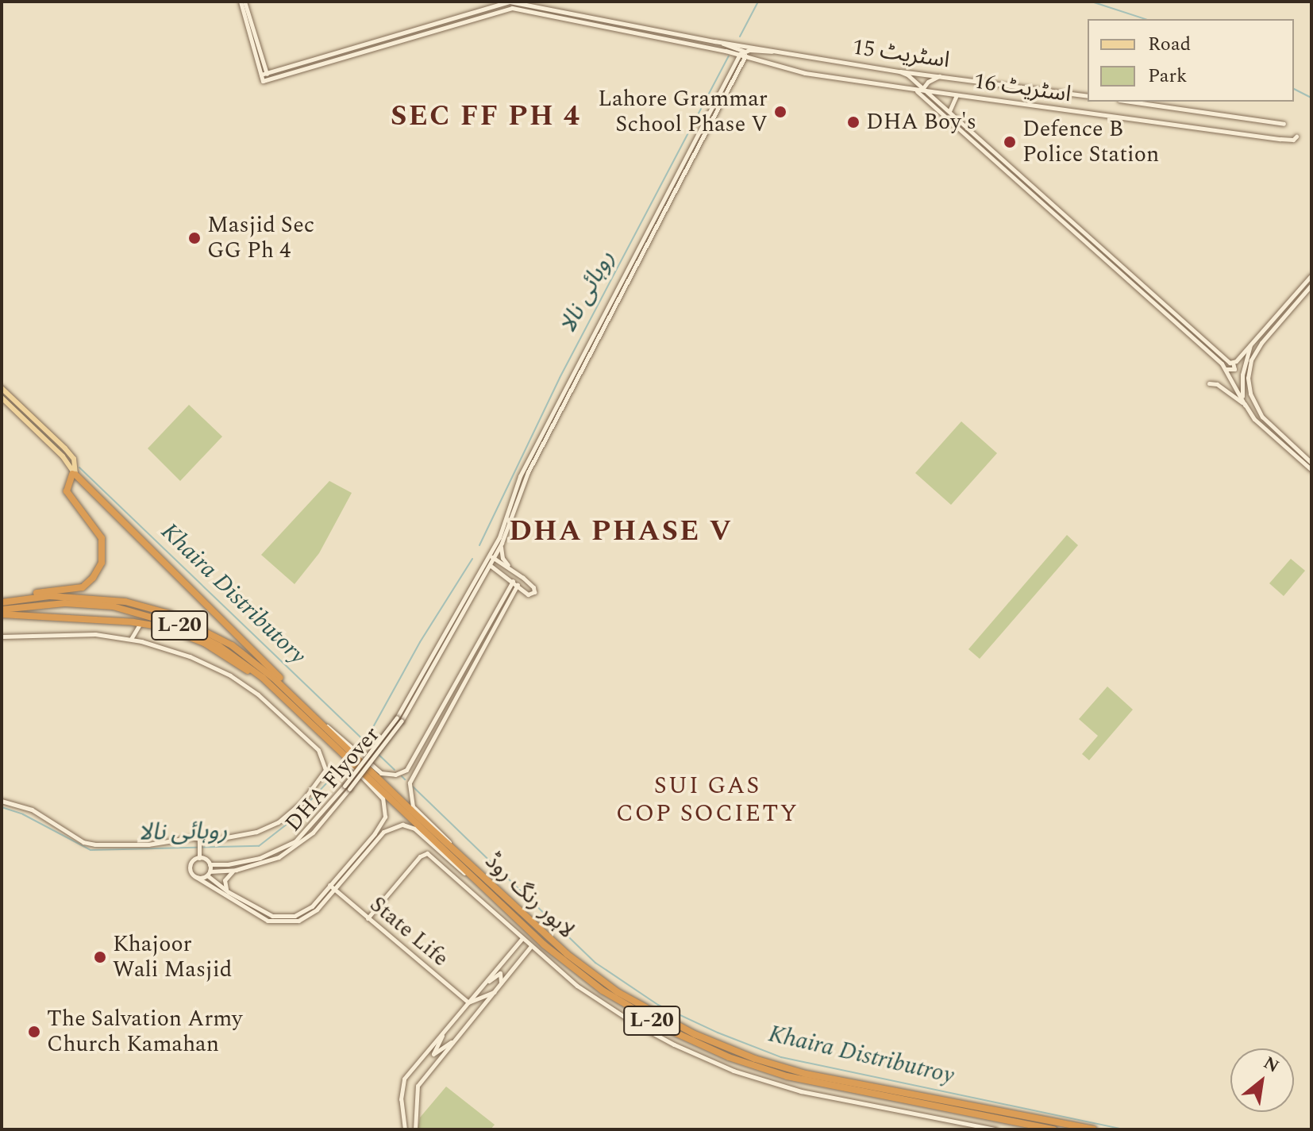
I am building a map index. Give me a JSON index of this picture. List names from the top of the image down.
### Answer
{
  "streets": {
    "highway": ["L-20", "لاہور رنگ روڈ"],
    "main road": [
      "اسٹریٹ 15",
      "اسٹریٹ 16",
      "DHA Flyover",
      "State Life"
    ]
  },
  "districts": ["SEC FF PH 4", "DHA PHASE V", "SUI GAS COP SOCIETY"],
  "water": ["روہائی نالا", "Khaira Distributory", "Khaira Distributroy"],
  "places": [
    "Lahore Grammar School Phase V",
    "DHA Boy's",
    "Defence B Police Station",
    "Masjid Sec GG Ph 4",
    "Khajoor Wali Masjid",
    "The Salvation Army Church Kamahan"
  ],
  "legend": ["Road", "Park"],
  "north": "top right"
}
